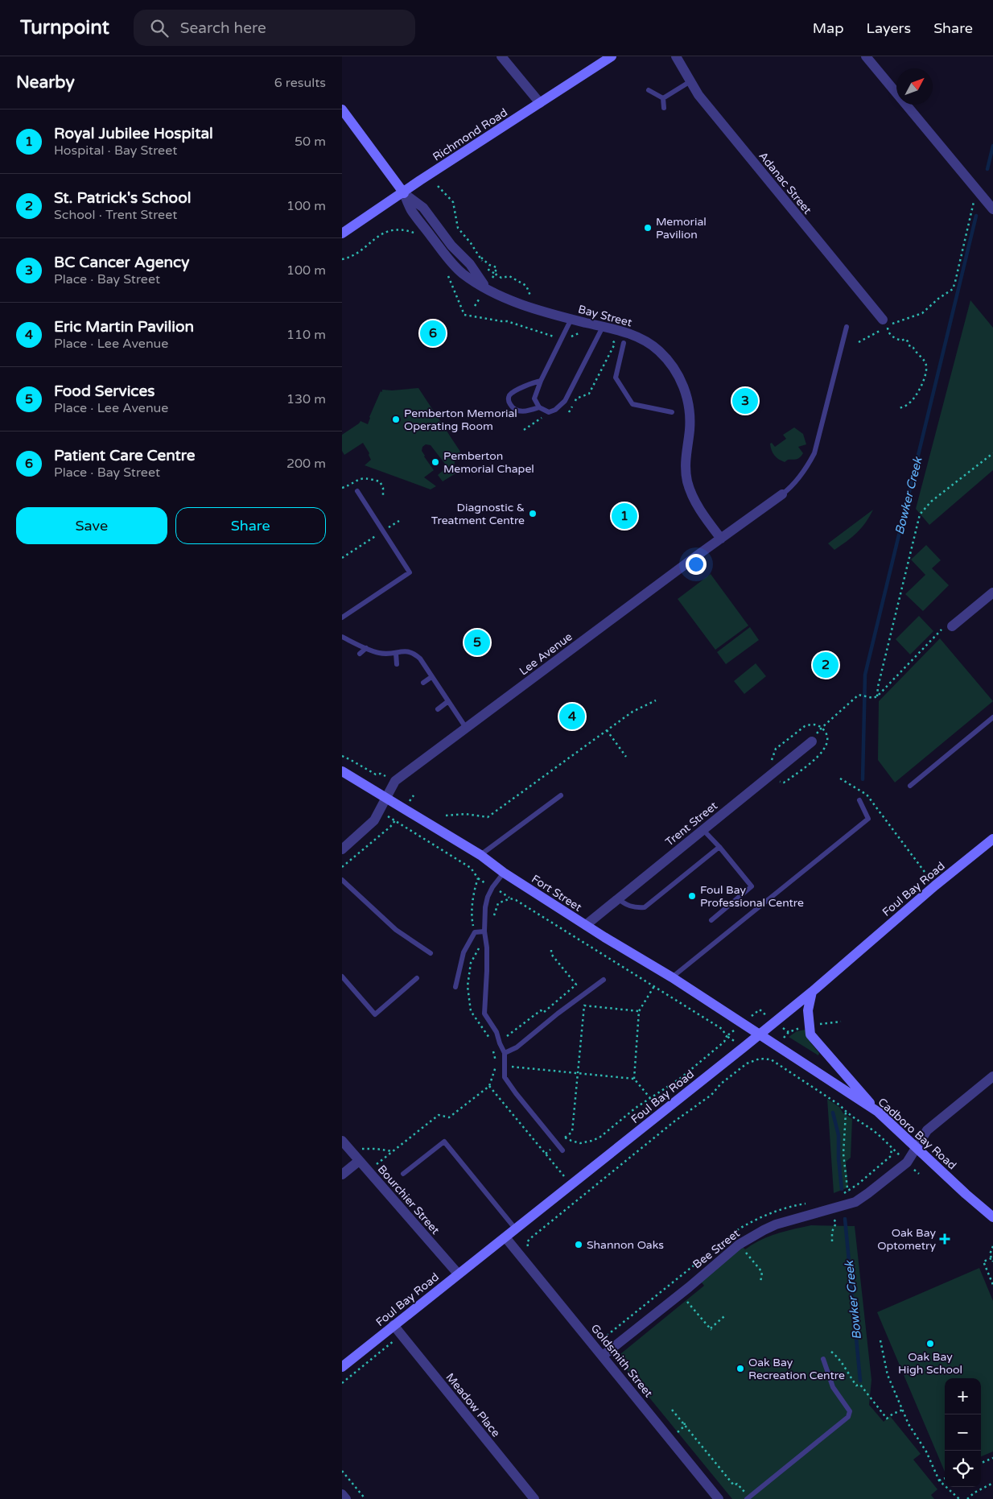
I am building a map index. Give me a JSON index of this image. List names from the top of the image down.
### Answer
{
  "streets": {
    "main road": [
      "Richmond Road",
      "Bay Street",
      "Foul Bay Road",
      "Fort Street",
      "Cadboro Bay Road"
    ],
    "street": [
      "Adanac Street",
      "Lee Avenue",
      "Trent Street",
      "Bourchier Street",
      "Bee Street",
      "Goldsmith Street",
      "Meadow Place"
    ]
  },
  "crossings": [
    ["Richmond Road", "Bay Street"],
    ["Bay Street", "Lee Avenue"],
    ["Lee Avenue", "Fort Street"],
    ["Trent Street", "Fort Street"],
    ["Foul Bay Road", "Fort Street"],
    ["Foul Bay Road", "Cadboro Bay Road"],
    ["Foul Bay Road", "Bourchier Street"],
    ["Foul Bay Road", "Goldsmith Street"],
    ["Foul Bay Road", "Meadow Place"],
    ["Fort Street", "Cadboro Bay Road"],
    ["Cadboro Bay Road", "Bee Street"],
    ["Bee Street", "Goldsmith Street"]
  ],
  "water": ["Bowker Creek"],
  "places": {
    "other": [
      "Memorial Pavilion",
      "Pemberton Memorial Operating Room",
      "Pemberton Memorial Chapel",
      "Diagnostic & Treatment Centre",
      "Foul Bay Professional Centre",
      "Shannon Oaks",
      "Oak Bay High School",
      "Oak Bay Recreation Centre"
    ],
    "health": ["Oak Bay Optometry"]
  },
  "north": "top right",
  "page": {
    "header": "Turnpoint",
    "search": "Search here",
    "nav": ["Map", "Layers", "Share"],
    "heading": ["Nearby", "6 results"],
    "list": [
      {
        "mark": "1",
        "name": "Royal Jubilee Hospital",
        "note": "Hospital · Bay Street",
        "value": "50 m"
      },
      {
        "mark": "2",
        "name": "St. Patrick's School",
        "note": "School · Trent Street",
        "value": "100 m"
      },
      {
        "mark": "3",
        "name": "BC Cancer Agency",
        "note": "Place · Bay Street",
        "value": "100 m"
      },
      {
        "mark": "4",
        "name": "Eric Martin Pavilion",
        "note": "Place · Lee Avenue",
        "value": "110 m"
      },
      {
        "mark": "5",
        "name": "Food Services",
        "note": "Place · Lee Avenue",
        "value": "130 m"
      },
      {
        "mark": "6",
        "name": "Patient Care Centre",
        "note": "Place · Bay Street",
        "value": "200 m"
      }
    ],
    "pins": [
      "6",
      "3",
      "1",
      "5",
      "2",
      "4"
    ],
    "buttons": ["Save", "Share"],
    "map_buttons": ["+", "−"]
  }
}
